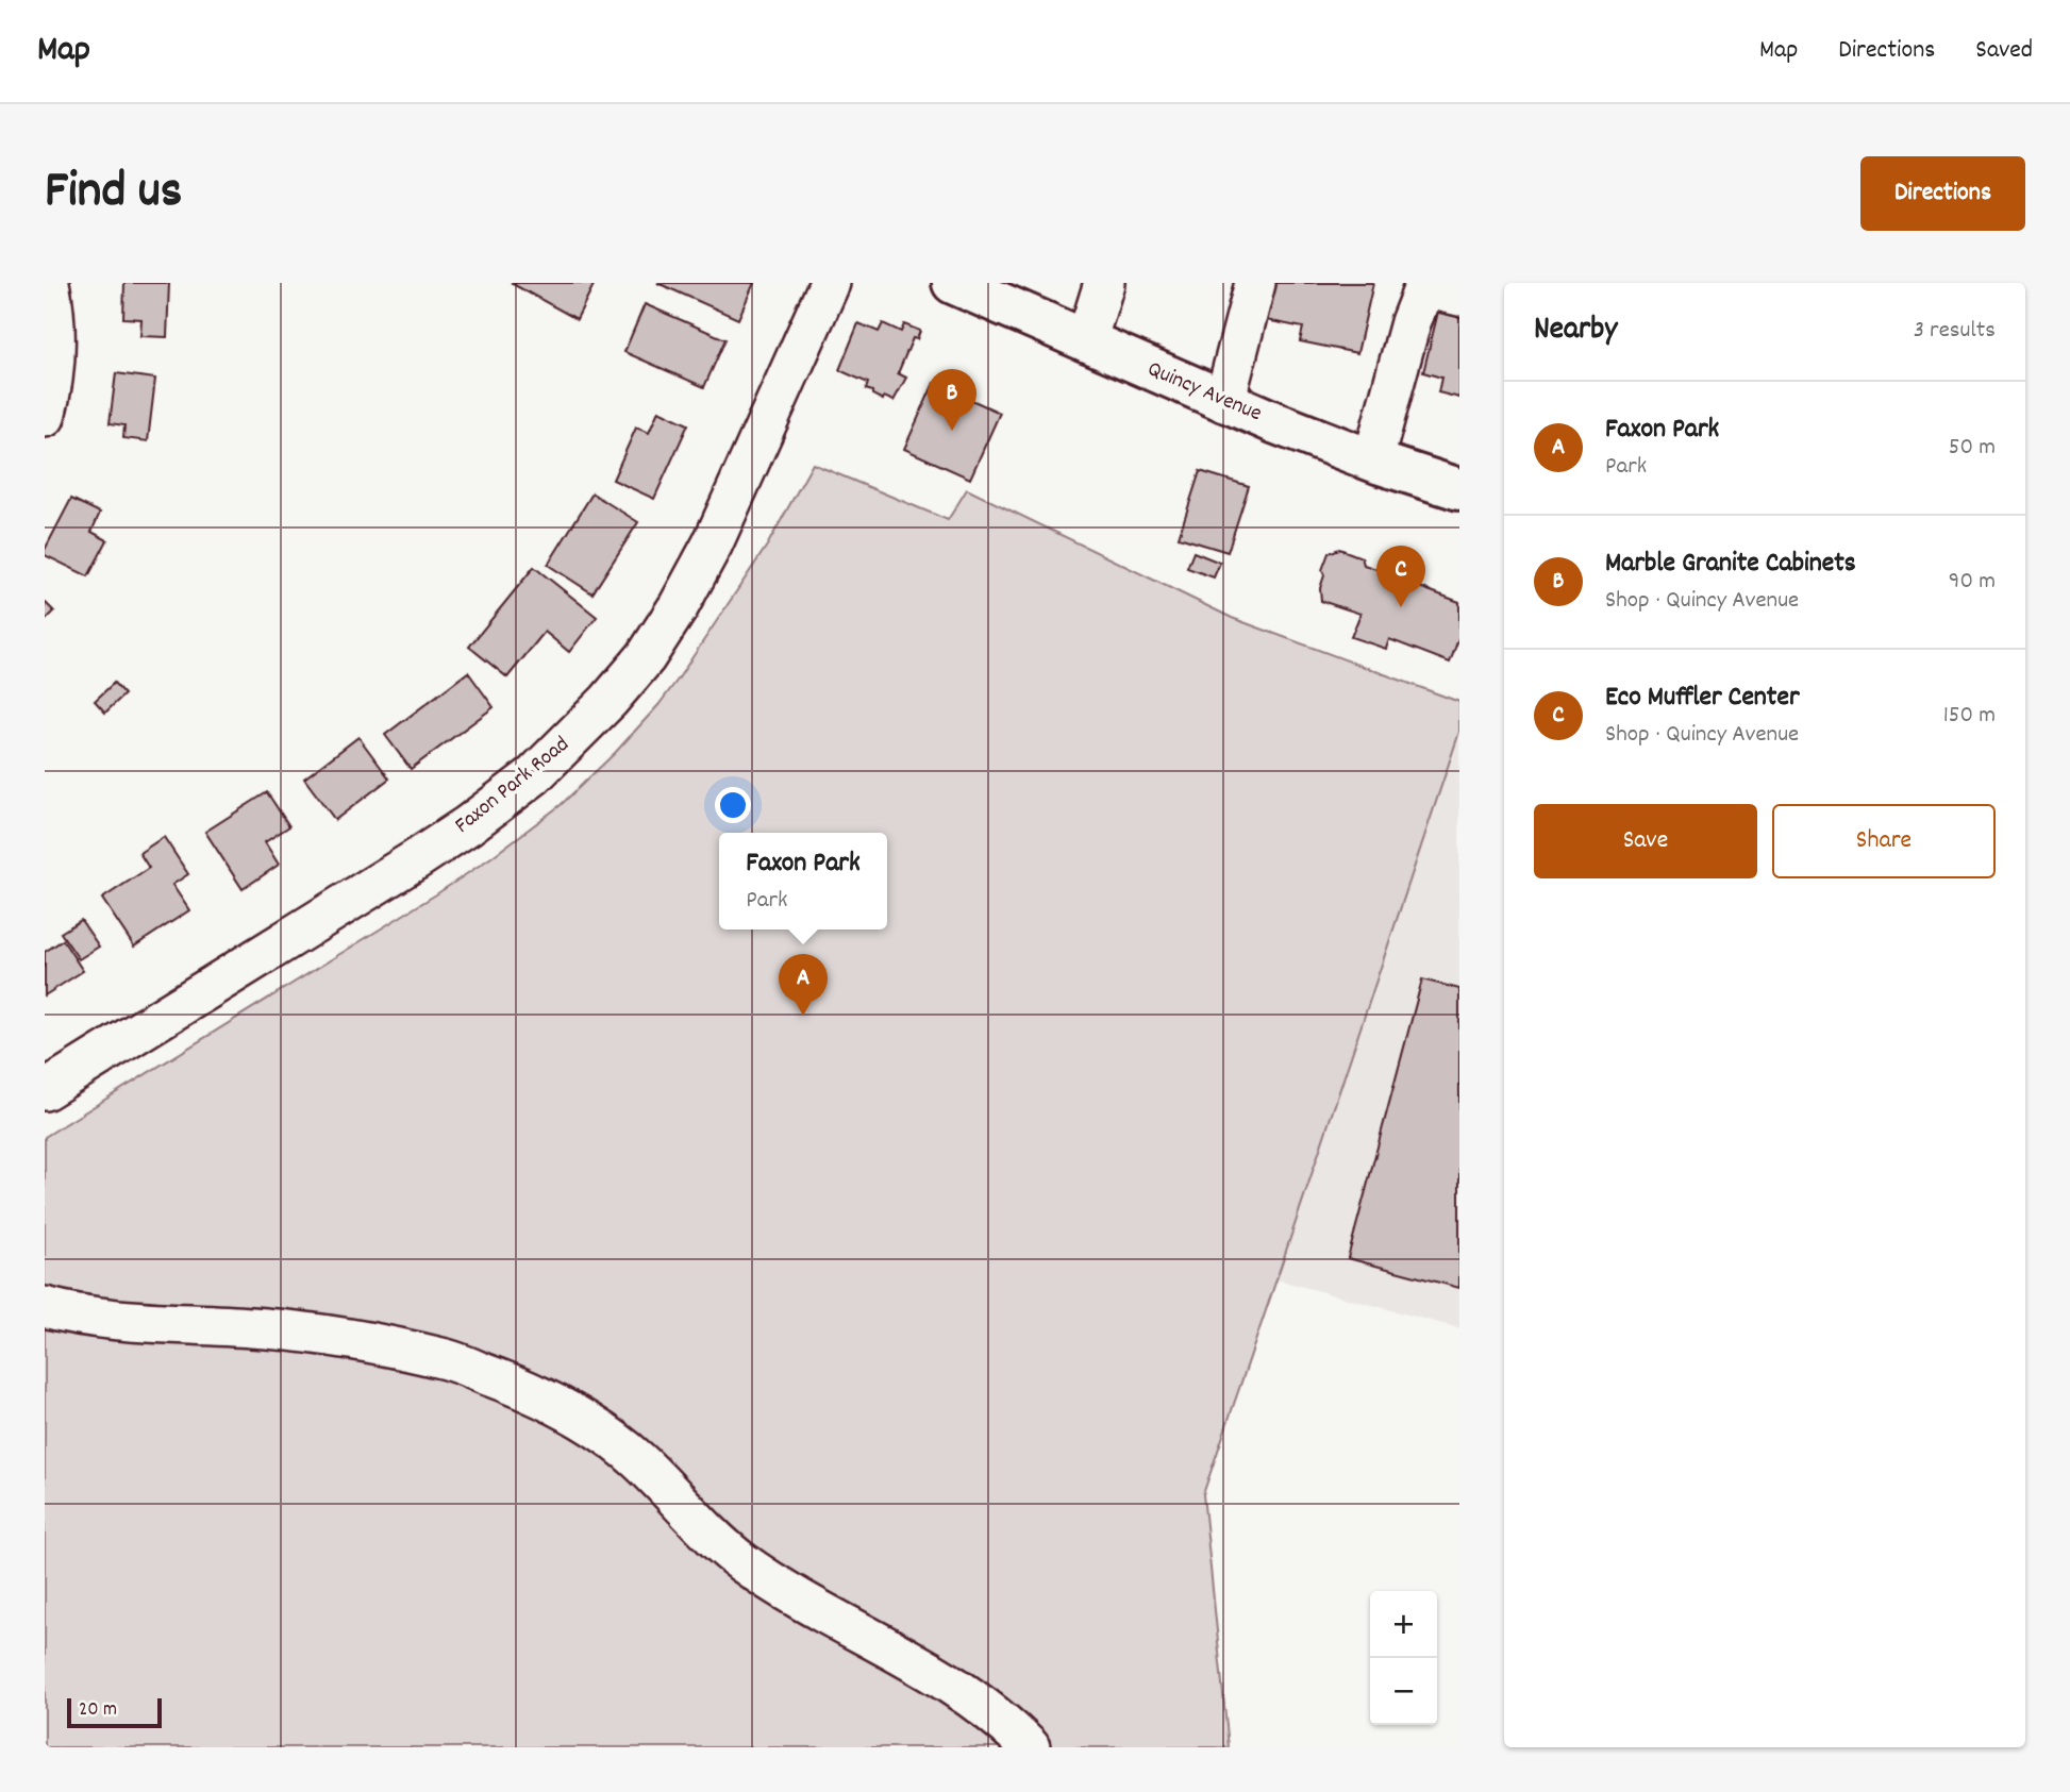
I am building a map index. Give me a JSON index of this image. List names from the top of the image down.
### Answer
{
  "streets": {
    "main road": ["Quincy Avenue"],
    "street": ["Faxon Park Road"]
  },
  "scale_bar": "20 m",
  "page": {
    "header": "Map",
    "nav": ["Map", "Directions", "Saved"],
    "title": "Find us",
    "buttons": [
      "Directions",
      ["Save", "Share"]
    ],
    "heading": ["Nearby", "3 results"],
    "pins": ["B", "C", "A"],
    "list": [
      {
        "mark": "A",
        "name": "Faxon Park",
        "note": "Park",
        "value": "50 m"
      },
      {
        "mark": "B",
        "name": "Marble Granite Cabinets",
        "note": "Shop · Quincy Avenue",
        "value": "90 m"
      },
      {
        "mark": "C",
        "name": "Eco Muffler Center",
        "note": "Shop · Quincy Avenue",
        "value": "150 m"
      }
    ],
    "popup": ["Faxon Park", "Park"],
    "map_buttons": ["+", "−"],
    "scale": "20 m"
  }
}
